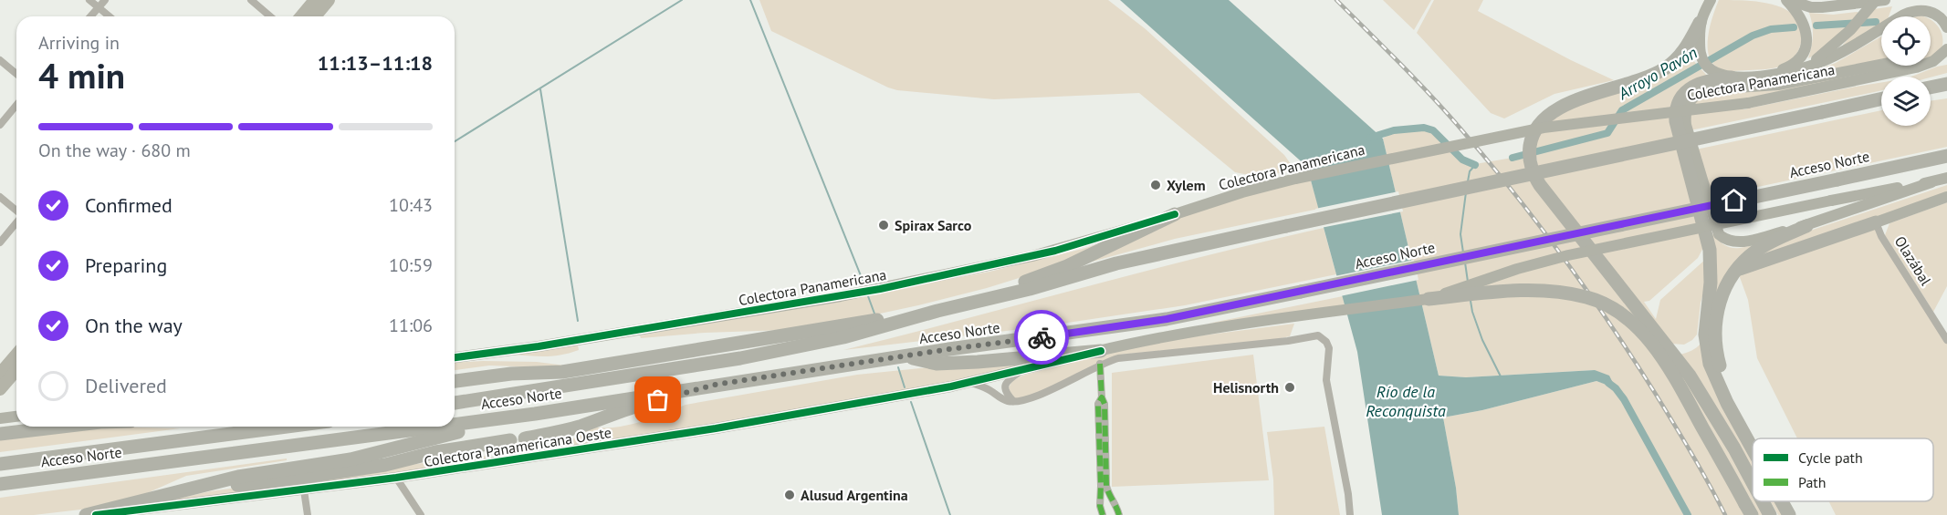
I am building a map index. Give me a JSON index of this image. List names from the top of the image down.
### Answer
{
  "streets": {
    "highway": ["Acceso Norte"],
    "main road": ["Colectora Panamericana", "Colectora Panamericana Oeste"],
    "street": ["Olazábal"]
  },
  "water": ["Arroyo Pavón", "Río de la Reconquista"],
  "places": [
    "Xylem",
    "Spirax Sarco",
    "Helisnorth",
    "Alusud Argentina"
  ],
  "legend": ["Cycle path", "Path"],
  "page": {
    "heading": ["4 min", "Arriving in", "11:13–11:18"],
    "bar": "On the way · 680 m",
    "list": [
      ["Confirmed", "10:43"],
      ["Preparing", "10:59"],
      ["On the way", "11:06"],
      "Delivered"
    ]
  }
}
